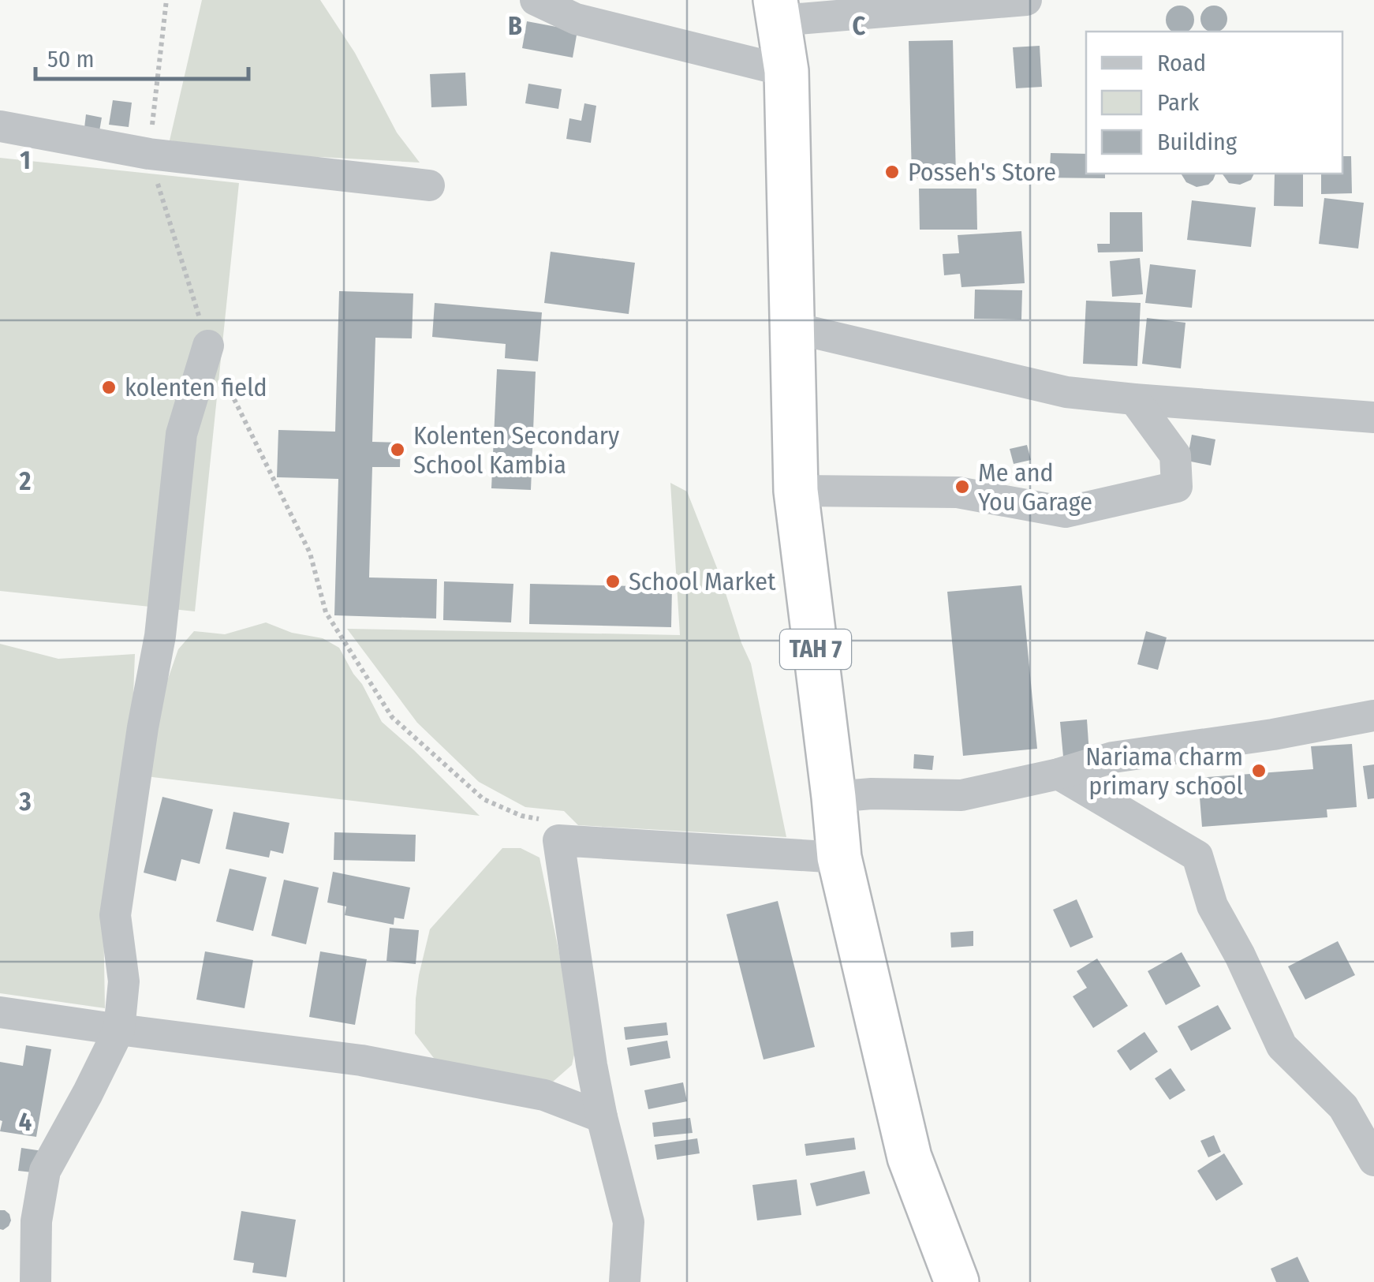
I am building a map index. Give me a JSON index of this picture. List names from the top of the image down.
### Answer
{
  "streets": {
    "highway": ["TAH 7"]
  },
  "places": [
    "Posseh's Store",
    "kolenten field",
    "Kolenten Secondary School Kambia",
    "Me and You Garage",
    "School Market",
    "Nariama charm primary school"
  ],
  "legend": ["Road", "Park", "Building"],
  "scale_bar": "50 m",
  "grid": {
    "columns": ["B", "C"],
    "rows": [
      "1",
      "2",
      "3",
      "4"
    ]
  }
}
